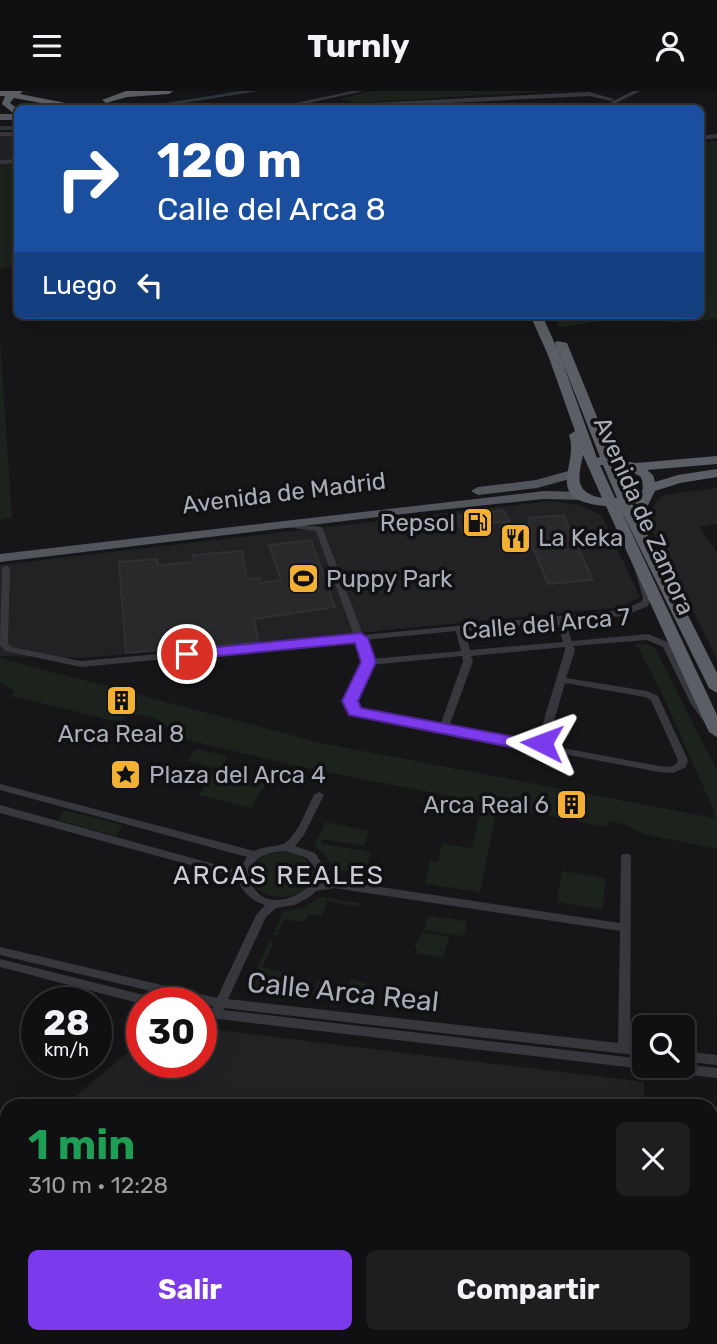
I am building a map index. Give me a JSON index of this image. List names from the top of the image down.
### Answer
{
  "streets": {
    "highway": ["Avenida de Zamora"],
    "main road": ["Avenida de Madrid"],
    "street": ["Calle del Arca 7", "Calle Arca Real"]
  },
  "crossings": [
    ["Avenida de Madrid", "Calle del Arca 7"],
    ["Avenida de Zamora", "Calle del Arca 7"]
  ],
  "districts": ["ARCAS REALES"],
  "places": {
    "fuel station": ["Repsol"],
    "restaurant": ["La Keka"],
    "sports": ["Puppy Park"],
    "building": ["Arca Real 8", "Arca Real 6"],
    "place": ["Plaza del Arca 4"]
  },
  "page": {
    "header": "Turnly",
    "turn": ["120 m", "Calle del Arca 8"],
    "then": "Luego",
    "speed": "28 km/h",
    "limit": "30",
    "heading": ["1 min", "310 m · 12:28"],
    "buttons": ["Salir", "Compartir"]
  }
}
